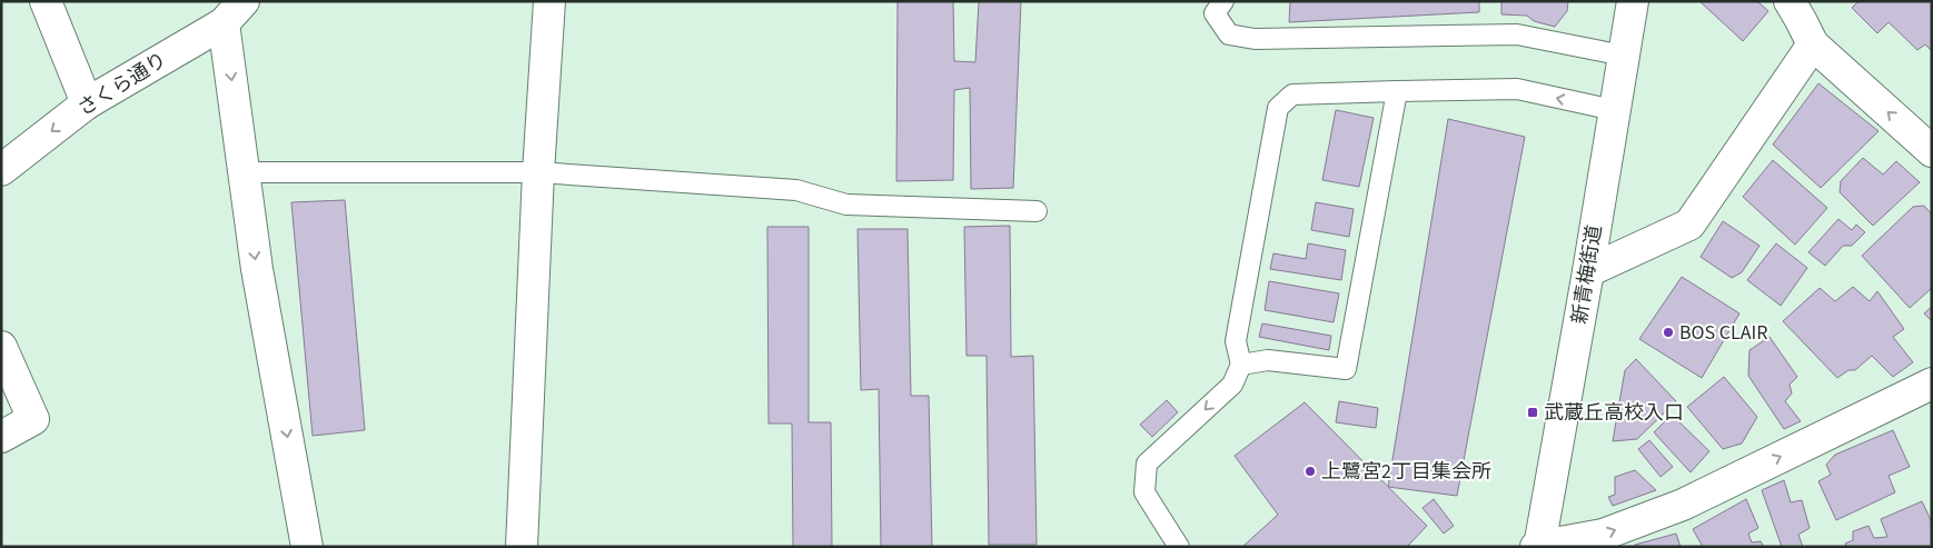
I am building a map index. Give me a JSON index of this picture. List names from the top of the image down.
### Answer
{
  "streets": {
    "street": ["さくら通り", "新青梅街道"]
  },
  "one_way": ["さくら通り"],
  "places": {
    "other": ["BOS CLAIR", "上鷺宮2丁目集会所"],
    "transit": ["武蔵丘高校入口"]
  }
}
